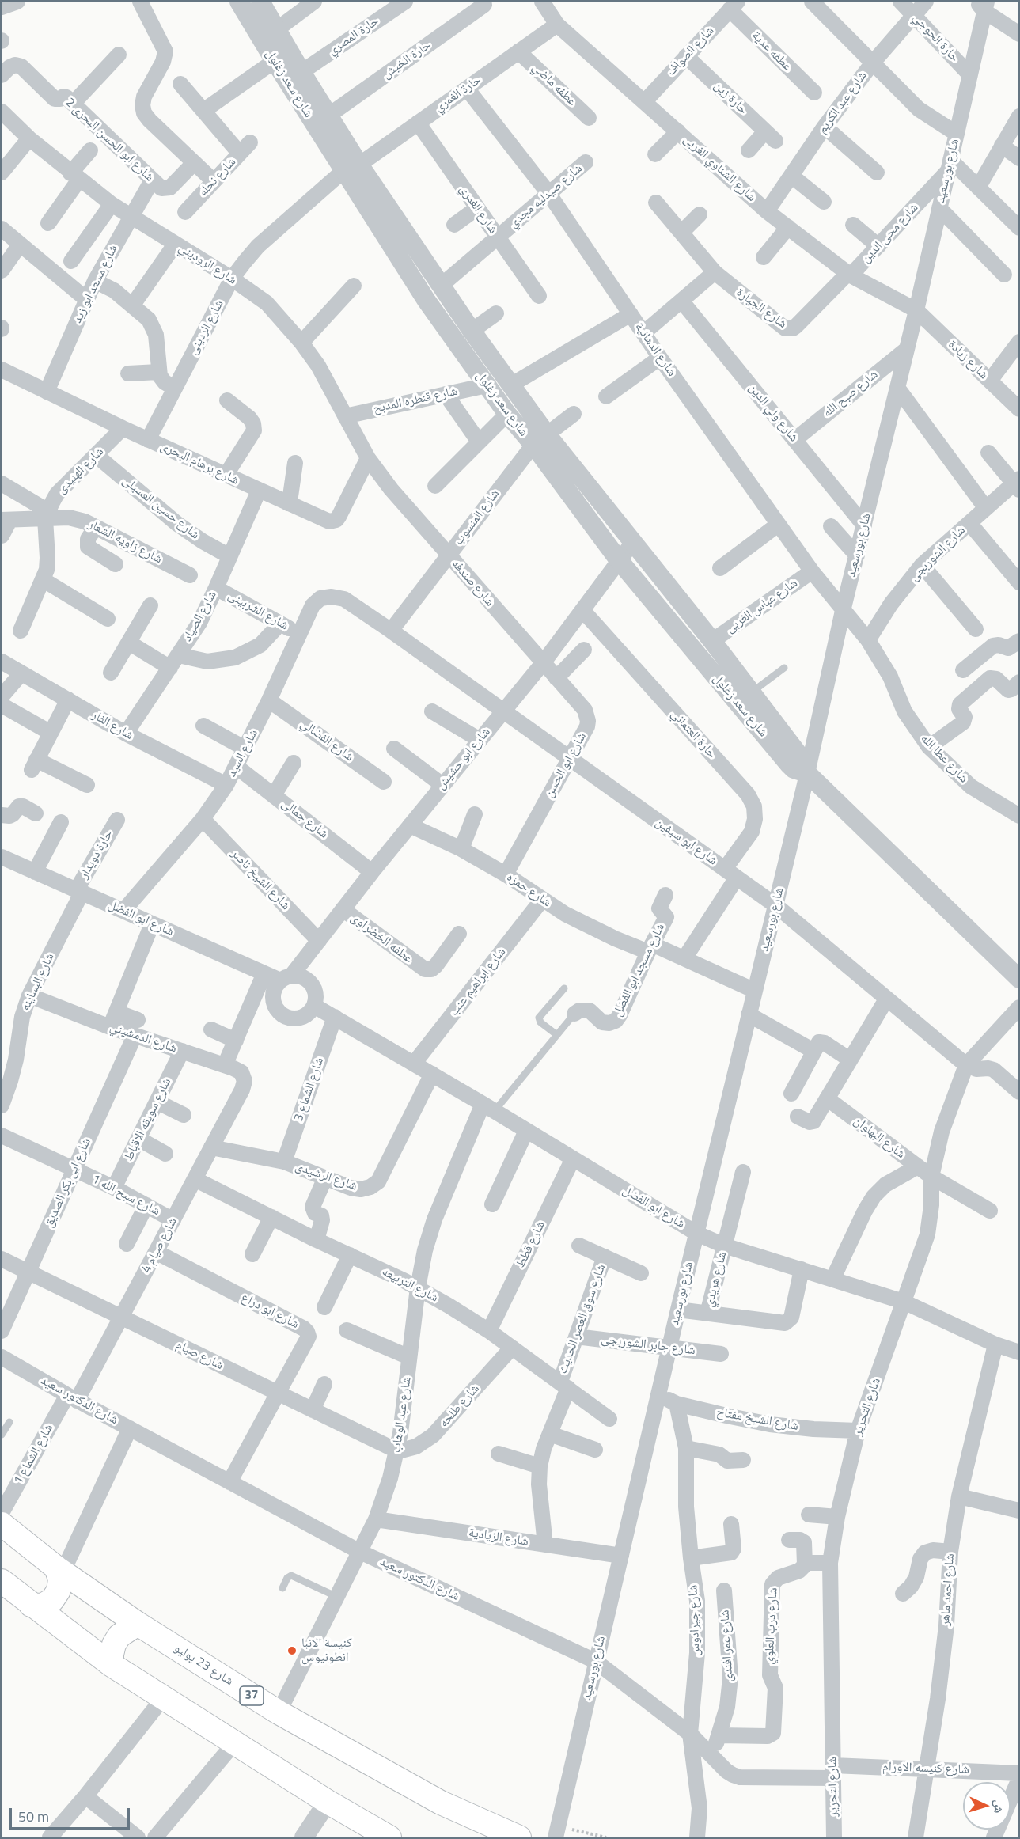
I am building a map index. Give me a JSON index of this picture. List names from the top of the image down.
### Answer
{
  "streets": {
    "main road": ["شارع 23 يوليو", "37"],
    "street": [
      "حارة المصري",
      "حارة الحوجي",
      "شارع الصواف",
      "عطفه عدية",
      "حارة الخيش",
      "شارع سعد زغلول",
      "عطفه ماضي",
      "حارة الغمري",
      "حارة زين",
      "شارع عبد الكريم",
      "شارع ابو الحسن البحرى 2",
      "شارع الشناوي الغربى",
      "شارع بورسعيد",
      "شارع نحله",
      "شارع صيدليه مجدي",
      "شارع الغمري",
      "شارع محى الدين",
      "شارع الروديني",
      "شارع مسعد ابو زيد",
      "شارع الجيارة",
      "شارع الردينى",
      "شارع الدهانية",
      "شارع زيادة",
      "شارع صبح الله",
      "شارع قنطره المدبح",
      "شارع ولي الدين",
      "شارع برهام البحرى",
      "شارع الهنيدى",
      "شارع حسين العسيلى",
      "شارع المنسوب",
      "شارع زاويه الشعار",
      "شارع الشوربجى",
      "شارع صندفه",
      "شارع عباس الغربى",
      "شارع الشربينى",
      "شارع الصياد",
      "شارع الفار",
      "حارة العتماني",
      "شارع الفضالي",
      "شارع السيد",
      "شارع ابو حشيش",
      "شارع عطا الله",
      "شارع ابو الحسن",
      "شارع جمالى",
      "شارع ابو سيفين",
      "حارة دويدار",
      "شارع الشيخ ناصر",
      "شارع حمزه",
      "شارع ابو الفضل",
      "عطفه الخضراوى",
      "شارع مسجد ابو الفضل",
      "شارع البساينه",
      "شارع ابراهيم عنب",
      "شارع الدمشيني",
      "شارع الشماع 3",
      "شارع سويقه الاقباط",
      "شارع البهلوان",
      "شارع الرشيدى",
      "شارع ابى بكر الصديق",
      "شارع سبح الله 1",
      "شارع قطط",
      "شارع صيام 4",
      "شارع هريدي",
      "شارع التربيعه",
      "شارع ابو دراع",
      "شارع سوق العصر الحديث",
      "شارع جابر الشوربجى",
      "شارع صيام",
      "شارع الدكتور سعيد",
      "شارع طلحه",
      "شارع التحرير",
      "شارع عبد الوهاب",
      "شارع الشيخ مفتاح",
      "شارع الشماع 1",
      "شارع الزيادية",
      "شارع احمد ماهر",
      "شارع جيرادوس",
      "شارع درب العلوي",
      "شارع عمر افندى",
      "شارع كنيسه الاورام"
    ]
  },
  "crossings": [
    ["حارة المصري", "شارع سعد زغلول"],
    ["حارة الحوجي", "شارع عبد الكريم"],
    ["حارة الحوجي", "شارع بورسعيد"],
    ["شارع الصواف", "عطفه عدية"],
    ["شارع الصواف", "حارة زين"],
    ["شارع الصواف", "شارع الشناوي الغربى"],
    ["حارة الخيش", "شارع سعد زغلول"],
    ["شارع سعد زغلول", "حارة الغمري"],
    ["شارع سعد زغلول", "شارع بورسعيد"],
    ["شارع سعد زغلول", "شارع صيدليه مجدي"],
    ["شارع سعد زغلول", "شارع الردينى"],
    ["شارع سعد زغلول", "شارع قنطره المدبح"],
    ["شارع سعد زغلول", "شارع المنسوب"],
    ["شارع سعد زغلول", "شارع عباس الغربى"],
    ["شارع سعد زغلول", "شارع ابو حشيش"],
    ["عطفه ماضي", "حارة الغمري"],
    ["حارة الغمري", "شارع الشناوي الغربى"],
    ["حارة الغمري", "شارع الغمري"],
    ["حارة الغمري", "شارع الردينى"],
    ["حارة الغمري", "شارع الدهانية"],
    ["شارع عبد الكريم", "شارع الشناوي الغربى"],
    ["شارع ابو الحسن البحرى 2", "شارع مسعد ابو زيد"],
    ["شارع الشناوي الغربى", "شارع بورسعيد"],
    ["شارع الشناوي الغربى", "شارع محى الدين"],
    ["شارع الشناوي الغربى", "شارع الجيارة"],
    ["شارع الشناوي الغربى", "شارع زيادة"],
    ["شارع بورسعيد", "شارع محى الدين"],
    ["شارع بورسعيد", "شارع الدهانية"],
    ["شارع بورسعيد", "شارع زيادة"],
    ["شارع بورسعيد", "شارع صبح الله"],
    ["شارع بورسعيد", "شارع ولي الدين"],
    ["شارع بورسعيد", "شارع عطا الله"],
    ["شارع بورسعيد", "شارع ابو سيفين"],
    ["شارع بورسعيد", "شارع حمزه"],
    ["شارع بورسعيد", "شارع ابو الفضل"],
    ["شارع بورسعيد", "شارع جابر الشوربجى"],
    ["شارع بورسعيد", "شارع الدكتور سعيد"],
    ["شارع بورسعيد", "شارع الشيخ مفتاح"],
    ["شارع بورسعيد", "شارع الزيادية"],
    ["شارع صيدليه مجدي", "شارع الغمري"],
    ["شارع صيدليه مجدي", "شارع الدهانية"],
    ["شارع محى الدين", "شارع الجيارة"],
    ["شارع الروديني", "شارع مسعد ابو زيد"],
    ["شارع الروديني", "شارع الردينى"],
    ["شارع الروديني", "شارع قنطره المدبح"],
    ["شارع الروديني", "شارع برهام البحرى"],
    ["شارع الروديني", "شارع صندفه"],
    ["شارع مسعد ابو زيد", "شارع برهام البحرى"],
    ["شارع الردينى", "شارع برهام البحرى"],
    ["شارع الدهانية", "شارع عباس الغربى"],
    ["شارع الدهانية", "شارع عطا الله"],
    ["شارع صبح الله", "شارع ولي الدين"],
    ["شارع برهام البحرى", "شارع الهنيدى"],
    ["شارع برهام البحرى", "شارع صندفه"],
    ["شارع برهام البحرى", "شارع الصياد"],
    ["شارع الهنيدى", "شارع حسين العسيلى"],
    ["شارع الهنيدى", "شارع زاويه الشعار"],
    ["شارع حسين العسيلى", "شارع الصياد"],
    ["شارع المنسوب", "شارع صندفه"],
    ["شارع المنسوب", "شارع ابو سيفين"],
    ["شارع الشوربجى", "شارع عطا الله"],
    ["شارع صندفه", "شارع ابو حشيش"],
    ["شارع صندفه", "شارع ابو الحسن"],
    ["شارع الشربينى", "شارع الصياد"],
    ["شارع الشربينى", "شارع السيد"],
    ["شارع الصياد", "شارع الفار"],
    ["شارع الفار", "شارع السيد"],
    ["حارة العتماني", "شارع ابو حشيش"],
    ["حارة العتماني", "شارع ابو سيفين"],
    ["حارة العتماني", "شارع حمزه"],
    ["شارع الفضالي", "شارع السيد"],
    ["شارع السيد", "شارع جمالى"],
    ["شارع السيد", "شارع ابو سيفين"],
    ["شارع السيد", "شارع الشيخ ناصر"],
    ["شارع السيد", "شارع ابو الفضل"],
    ["شارع ابو حشيش", "شارع ابو الحسن"],
    ["شارع ابو حشيش", "شارع جمالى"],
    ["شارع ابو حشيش", "شارع ابو سيفين"],
    ["شارع ابو حشيش", "شارع الشيخ ناصر"],
    ["شارع ابو حشيش", "شارع حمزه"],
    ["شارع ابو حشيش", "شارع ابو الفضل"],
    ["شارع ابو حشيش", "عطفه الخضراوى"],
    ["شارع ابو الحسن", "شارع ابو سيفين"],
    ["شارع ابو الحسن", "شارع حمزه"],
    ["شارع ابو سيفين", "شارع التحرير"],
    ["حارة دويدار", "شارع ابو الفضل"],
    ["حارة دويدار", "شارع البساينه"],
    ["شارع حمزه", "شارع مسجد ابو الفضل"],
    ["شارع حمزه", "شارع ابراهيم عنب"],
    ["شارع ابو الفضل", "شارع مسجد ابو الفضل"],
    ["شارع ابو الفضل", "شارع البساينه"],
    ["شارع ابو الفضل", "شارع ابراهيم عنب"],
    ["شارع ابو الفضل", "شارع الشماع 3"],
    ["شارع ابو الفضل", "شارع الرشيدى"],
    ["شارع ابو الفضل", "شارع قطط"],
    ["شارع ابو الفضل", "شارع هريدي"],
    ["شارع ابو الفضل", "شارع التحرير"],
    ["شارع ابو الفضل", "شارع عبد الوهاب"],
    ["شارع ابو الفضل", "شارع احمد ماهر"],
    ["شارع مسجد ابو الفضل", "شارع عبد الوهاب"],
    ["شارع البساينه", "شارع الدمشيني"],
    ["شارع الدمشيني", "شارع سويقه الاقباط"],
    ["شارع الدمشيني", "شارع ابى بكر الصديق"],
    ["شارع الدمشيني", "شارع صيام 4"],
    ["شارع الشماع 3", "شارع الرشيدى"],
    ["شارع سويقه الاقباط", "شارع سبح الله 1"],
    ["شارع البهلوان", "شارع التحرير"],
    ["شارع الرشيدى", "شارع صيام 4"],
    ["شارع ابى بكر الصديق", "شارع سبح الله 1"],
    ["شارع ابى بكر الصديق", "شارع صيام"],
    ["شارع سبح الله 1", "شارع صيام 4"],
    ["شارع قطط", "شارع التربيعه"],
    ["شارع صيام 4", "شارع التربيعه"],
    ["شارع صيام 4", "شارع ابو دراع"],
    ["شارع صيام 4", "شارع صيام"],
    ["شارع صيام 4", "شارع الدكتور سعيد"],
    ["شارع صيام 4", "شارع الشماع 1"],
    ["شارع التربيعه", "شارع سوق العصر الحديث"],
    ["شارع التربيعه", "شارع طلحه"],
    ["شارع التربيعه", "شارع عبد الوهاب"],
    ["شارع ابو دراع", "شارع صيام"],
    ["شارع ابو دراع", "شارع الدكتور سعيد"],
    ["شارع سوق العصر الحديث", "شارع جابر الشوربجى"],
    ["شارع سوق العصر الحديث", "شارع الزيادية"],
    ["شارع صيام", "شارع طلحه"],
    ["شارع صيام", "شارع عبد الوهاب"],
    ["شارع الدكتور سعيد", "شارع التحرير"],
    ["شارع الدكتور سعيد", "شارع عبد الوهاب"],
    ["شارع الدكتور سعيد", "شارع الشماع 1"],
    ["شارع الدكتور سعيد", "شارع جيرادوس"],
    ["شارع الدكتور سعيد", "شارع عمر افندى"],
    ["شارع الدكتور سعيد", "شارع كنيسه الاورام"],
    ["شارع طلحه", "شارع عبد الوهاب"],
    ["شارع التحرير", "شارع الشيخ مفتاح"],
    ["شارع التحرير", "شارع درب العلوي"],
    ["شارع التحرير", "شارع كنيسه الاورام"],
    ["شارع عبد الوهاب", "شارع الزيادية"],
    ["شارع عبد الوهاب", "شارع 23 يوليو"],
    ["شارع الشيخ مفتاح", "شارع جيرادوس"],
    ["شارع احمد ماهر", "شارع كنيسه الاورام"],
    ["شارع درب العلوي", "شارع عمر افندى"]
  ],
  "places": ["كنيسة الانبا انطونيوس"],
  "scale_bar": "50 m",
  "north": "right"
}
